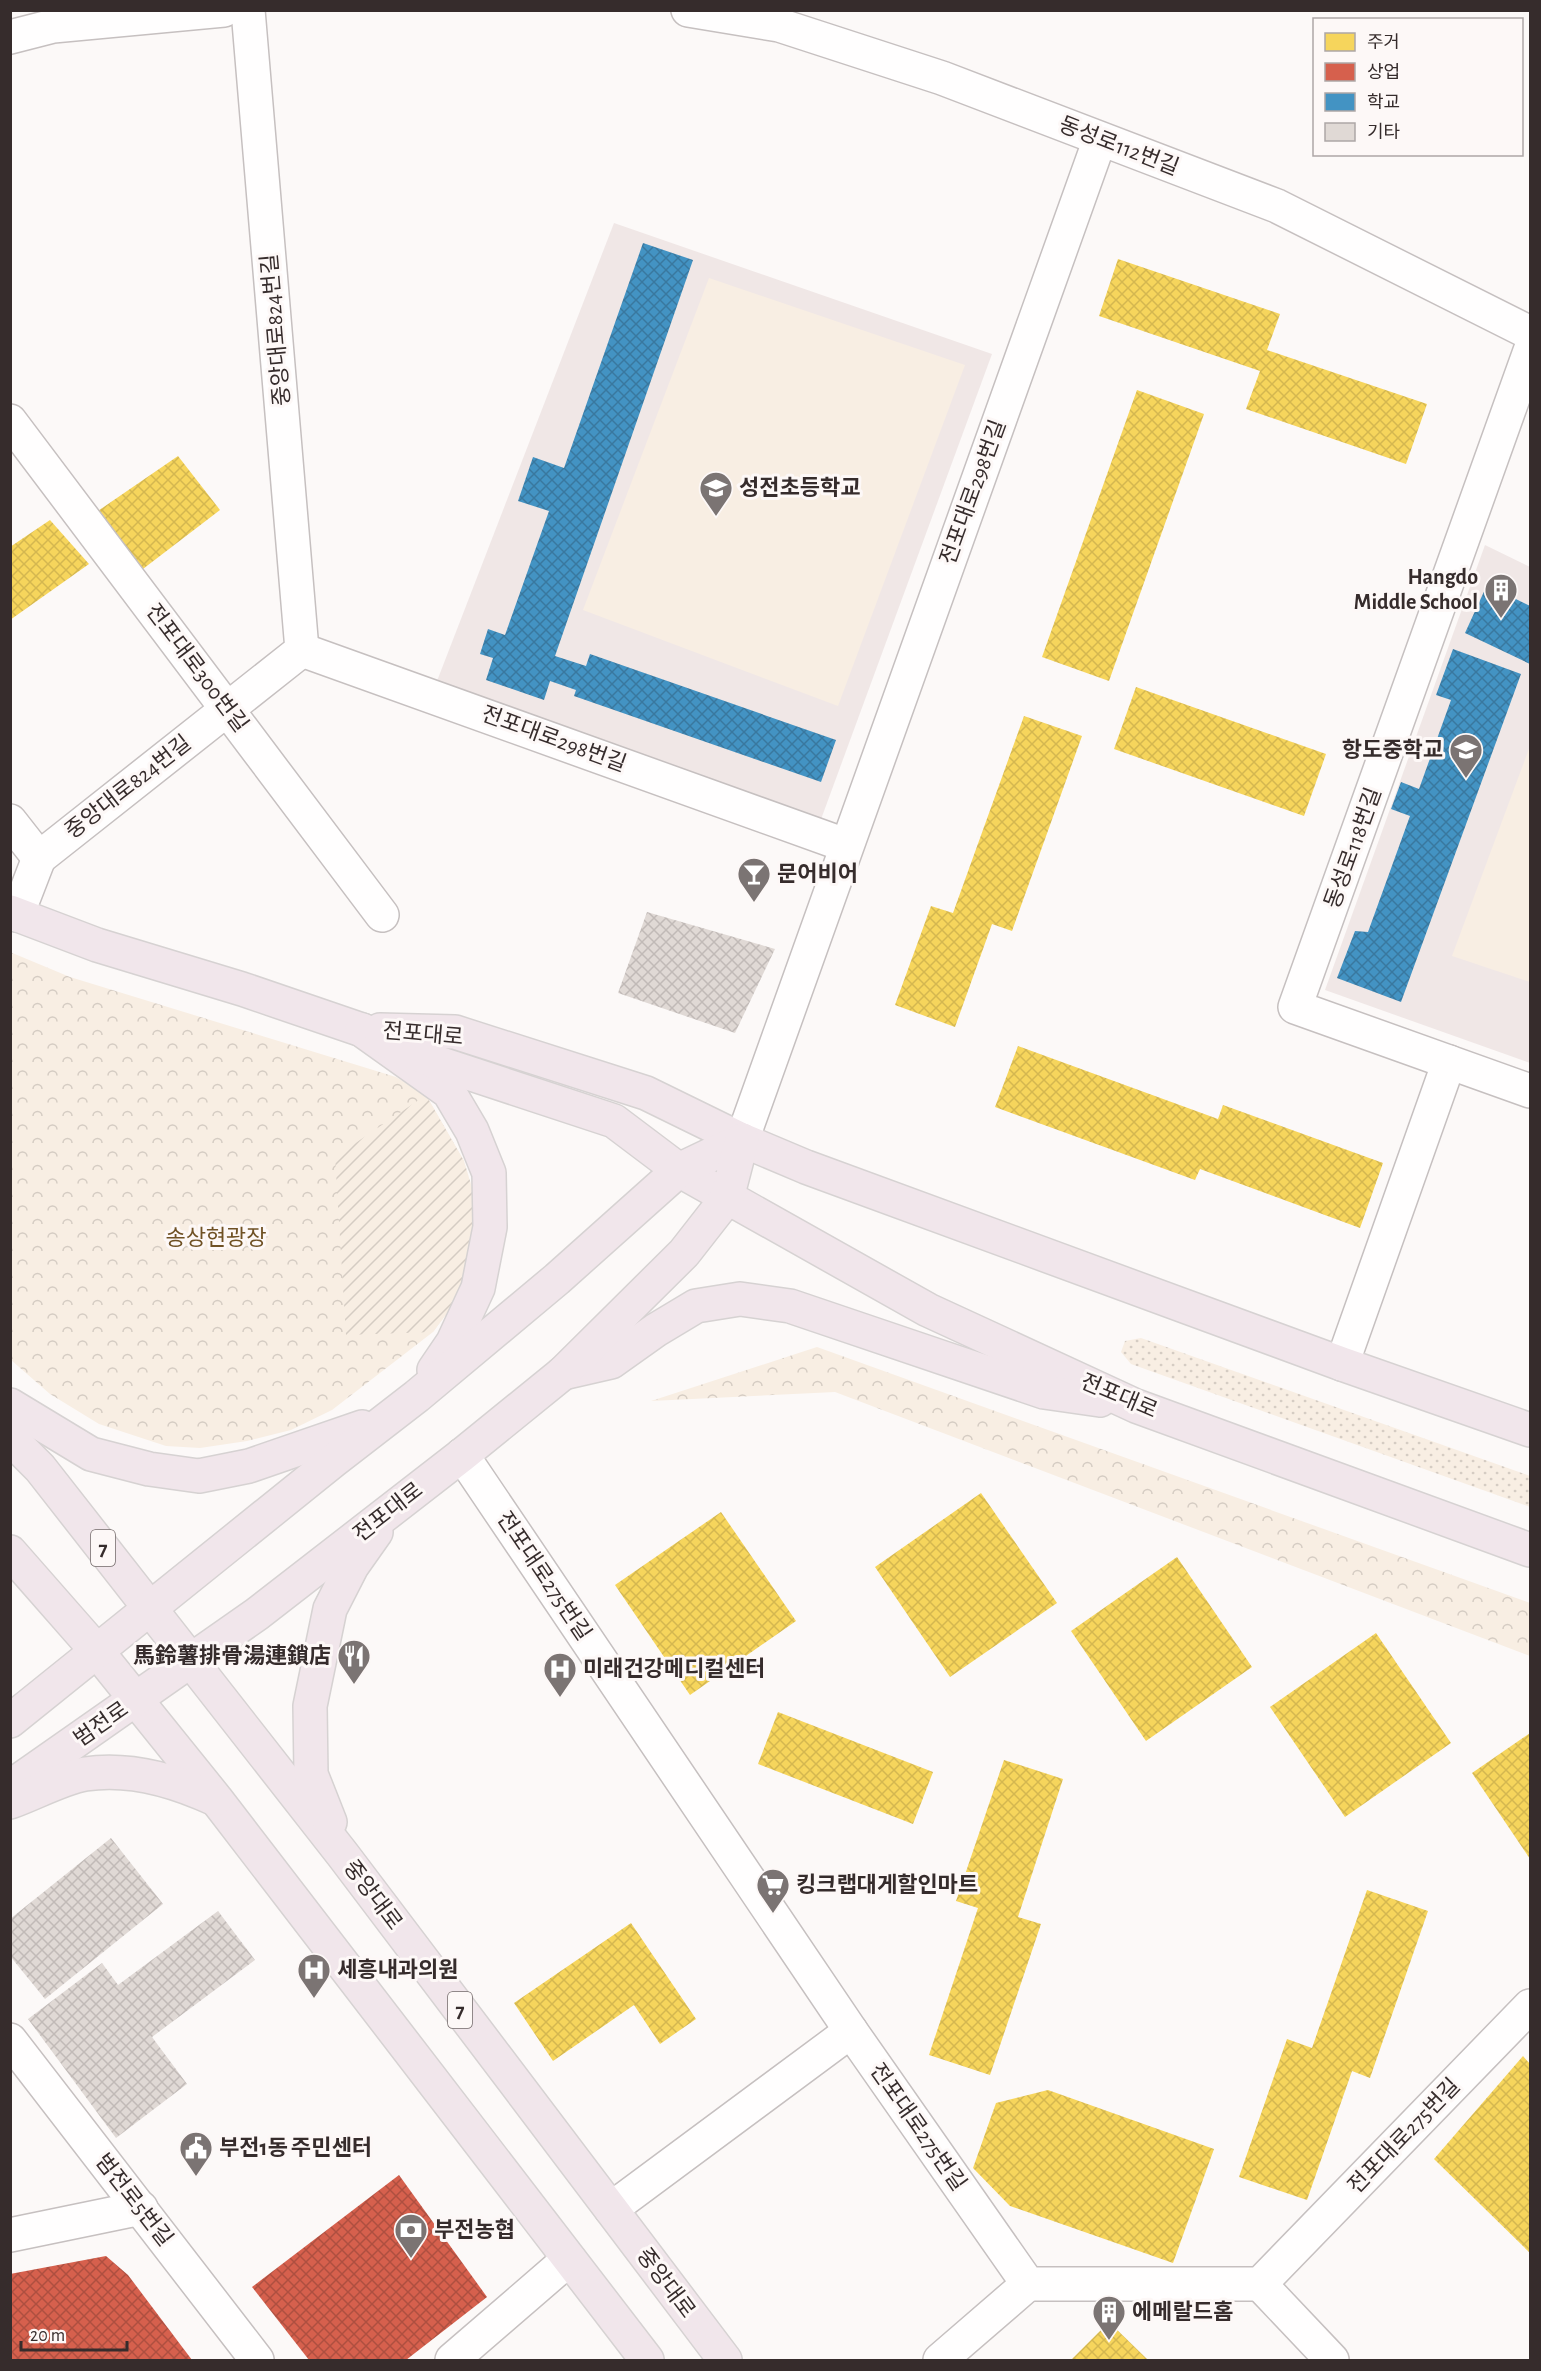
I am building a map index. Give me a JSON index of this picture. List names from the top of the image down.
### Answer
{
  "streets": {
    "main road": [
      "전포대로",
      "7",
      "범전로",
      "중앙대로"
    ],
    "street": [
      "동성로112번길",
      "중앙대로824번길",
      "전포대로298번길",
      "전포대로300번길",
      "동성로118번길",
      "전포대로275번길",
      "범전로5번길"
    ]
  },
  "crossings": [
    ["동성로112번길", "전포대로298번길"],
    ["중앙대로824번길", "전포대로298번길"],
    ["중앙대로824번길", "전포대로300번길"],
    ["전포대로298번길", "전포대로"],
    ["전포대로", "전포대로275번길"],
    ["전포대로", "범전로"],
    ["전포대로", "중앙대로"],
    ["범전로", "중앙대로"]
  ],
  "parks": ["송상현광장"],
  "places": {
    "school or university": ["성전초등학교", "항도중학교"],
    "building": ["Hangdo Middle School", "에메랄드홈"],
    "bar": ["문어비어"],
    "restaurant": ["馬鈴薯排骨湯連鎖店"],
    "hospital": ["미래건강메디컬센터", "세흥내과의원"],
    "supermarket": ["킹크랩대게할인마트"],
    "public building": ["부전1동 주민센터"],
    "bank": ["부전농협"]
  },
  "legend": [
    "주거",
    "상업",
    "학교",
    "기타"
  ],
  "scale_bar": "20 m"
}
